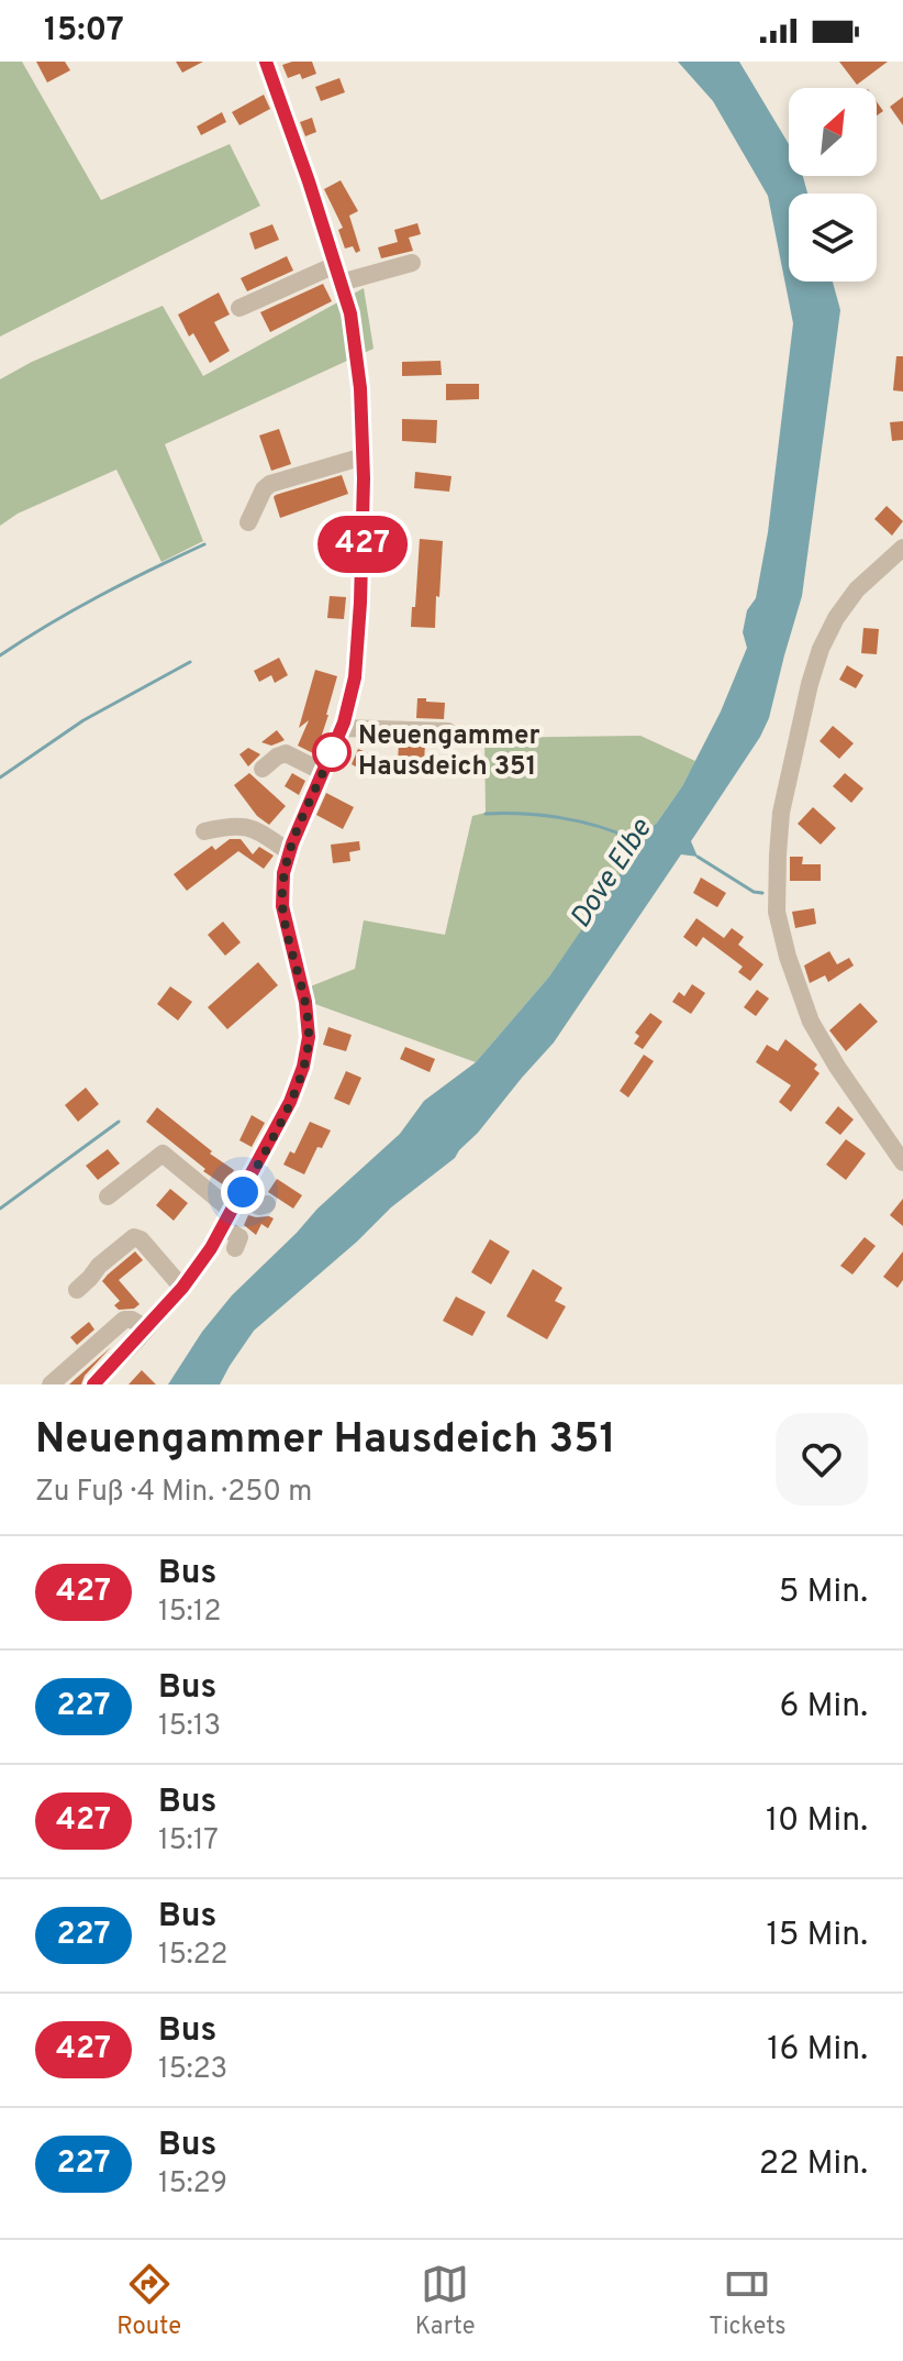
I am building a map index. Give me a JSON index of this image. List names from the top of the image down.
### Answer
{
  "water": ["Dove Elbe"],
  "places": ["Neuengammer Hausdeich 351"],
  "lines": ["bus line 427"],
  "north": "top right",
  "page": {
    "status": "15:07",
    "on_map": "427",
    "heading": ["Neuengammer Hausdeich 351", "Zu Fuß · 4 Min. · 250 m"],
    "list": [
      {
        "mark": "427",
        "name": "Bus",
        "note": "15:12",
        "value": "5 Min."
      },
      {
        "mark": "227",
        "name": "Bus",
        "note": "15:13",
        "value": "6 Min."
      },
      {
        "mark": "427",
        "name": "Bus",
        "note": "15:17",
        "value": "10 Min."
      },
      {
        "mark": "227",
        "name": "Bus",
        "note": "15:22",
        "value": "15 Min."
      },
      {
        "mark": "427",
        "name": "Bus",
        "note": "15:23",
        "value": "16 Min."
      },
      {
        "mark": "227",
        "name": "Bus",
        "note": "15:29",
        "value": "22 Min."
      }
    ],
    "tabs": ["Route", "Karte", "Tickets"]
  }
}
